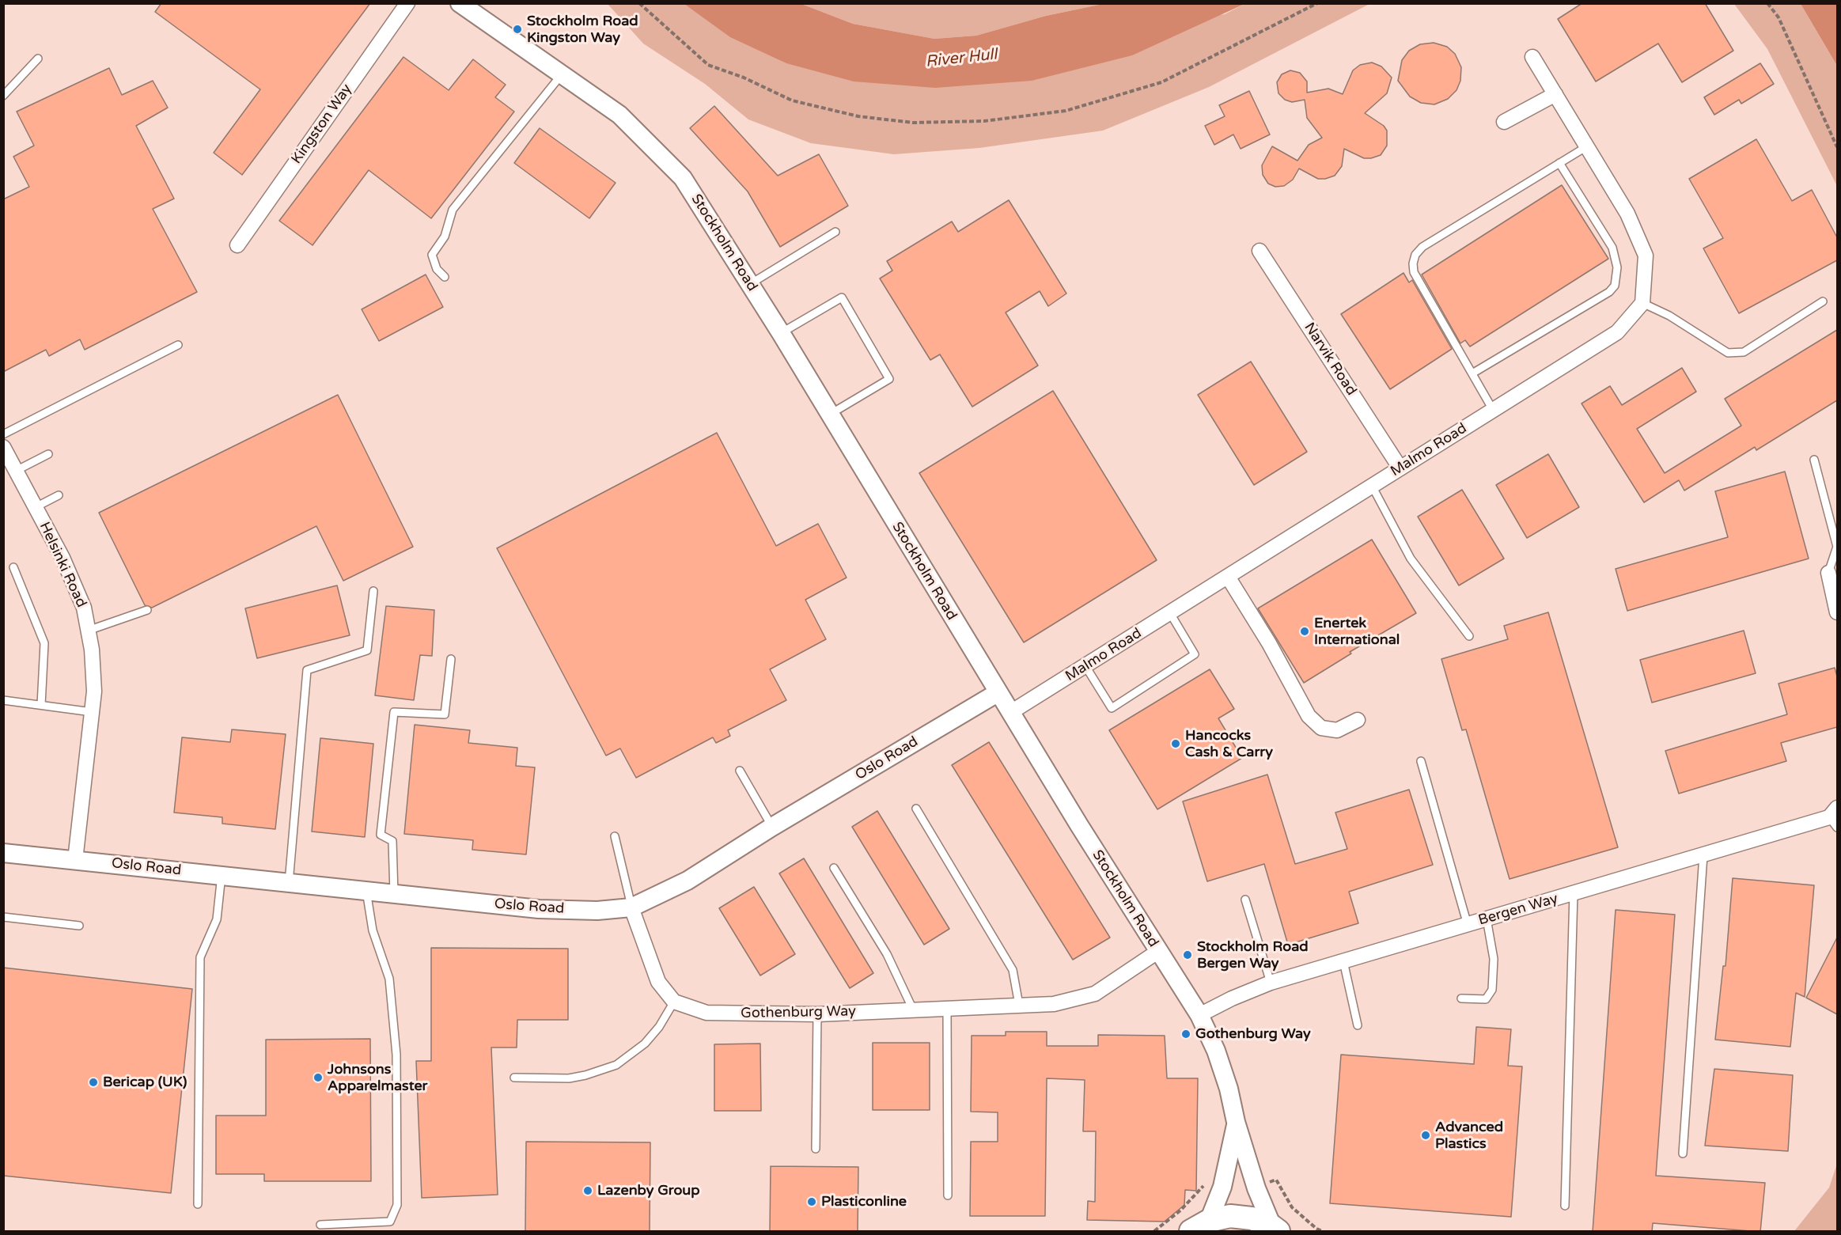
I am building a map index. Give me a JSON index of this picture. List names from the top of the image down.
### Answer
{
  "streets": {
    "street": [
      "Kingston Way",
      "Stockholm Road",
      "Narvik Road",
      "Malmo Road",
      "Helsinki Road",
      "Oslo Road",
      "Bergen Way",
      "Gothenburg Way"
    ]
  },
  "crossings": [
    ["Stockholm Road", "Malmo Road"],
    ["Stockholm Road", "Oslo Road"],
    ["Stockholm Road", "Bergen Way"],
    ["Stockholm Road", "Gothenburg Way"],
    ["Narvik Road", "Malmo Road"],
    ["Helsinki Road", "Oslo Road"]
  ],
  "water": ["River Hull"],
  "places": [
    "Stockholm Road Kingston Way",
    "Enertek International",
    "Hancocks Cash & Carry",
    "Stockholm Road Bergen Way",
    "Gothenburg Way",
    "Johnsons Apparelmaster",
    "Bericap (UK)",
    "Advanced Plastics",
    "Lazenby Group",
    "Plasticonline"
  ]
}
